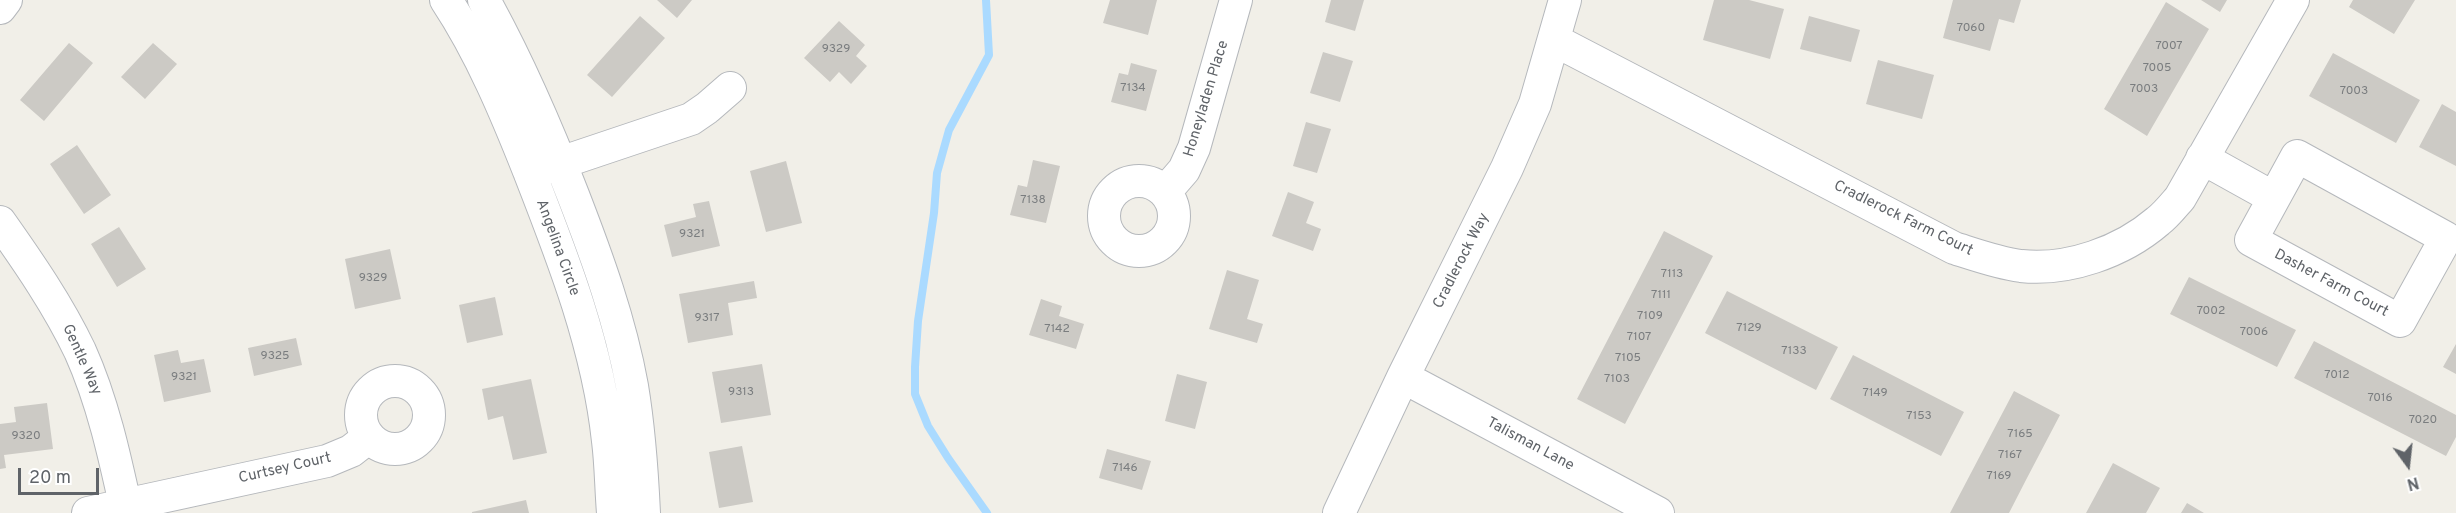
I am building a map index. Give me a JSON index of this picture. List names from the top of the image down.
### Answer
{
  "streets": {
    "street": [
      "Honeyladen Place",
      "Cradlerock Farm Court",
      "Angelina Circle",
      "Cradlerock Way",
      "Dasher Farm Court",
      "Gentle Way",
      "Talisman Lane",
      "Curtsey Court"
    ]
  },
  "crossings": [
    ["Cradlerock Farm Court", "Cradlerock Way"],
    ["Cradlerock Way", "Talisman Lane"],
    ["Gentle Way", "Curtsey Court"]
  ],
  "house_numbers": [
    "7060",
    "7007",
    "9329",
    "7005",
    "7134",
    "7003",
    "7003",
    "7138",
    "9321",
    "7113",
    "9329",
    "7111",
    "7002",
    "7109",
    "9317",
    "7129",
    "7142",
    "7006",
    "7107",
    "7133",
    "9325",
    "7105",
    "7012",
    "9321",
    "7103",
    "9313",
    "7149",
    "7016",
    "7153",
    "7020",
    "7165",
    "9320",
    "7167",
    "7146",
    "7169"
  ],
  "scale_bar": "20 m",
  "north": "bottom"
}
